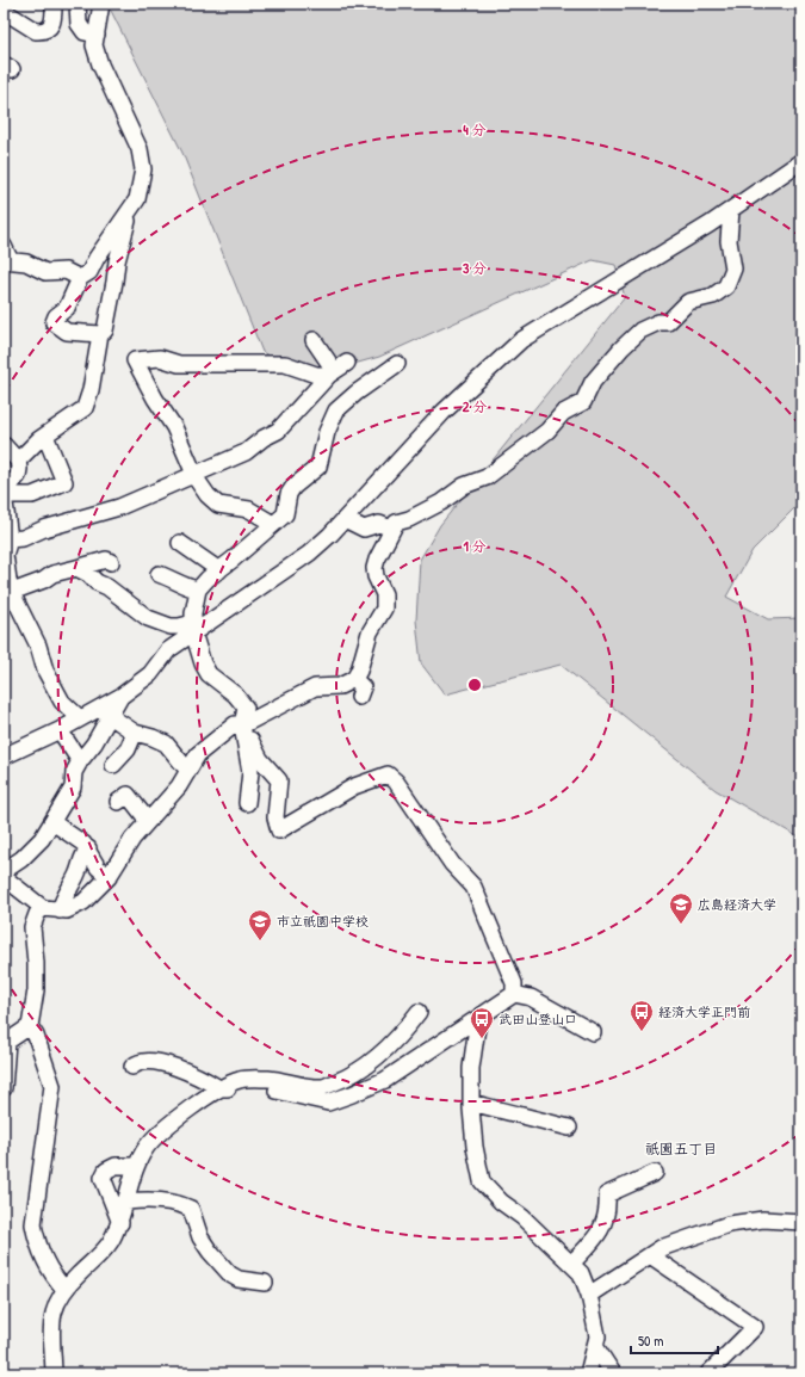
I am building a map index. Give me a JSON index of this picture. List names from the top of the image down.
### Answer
{
  "districts": ["祇園五丁目"],
  "places": {
    "school or university": ["広島経済大学", "市立祇園中学校"],
    "bus stop": ["経済大学正門前", "武田山登山口"]
  },
  "scale_bar": "50 m",
  "rings": [
    "4 分",
    "3 分",
    "2 分",
    "1 分"
  ]
}
